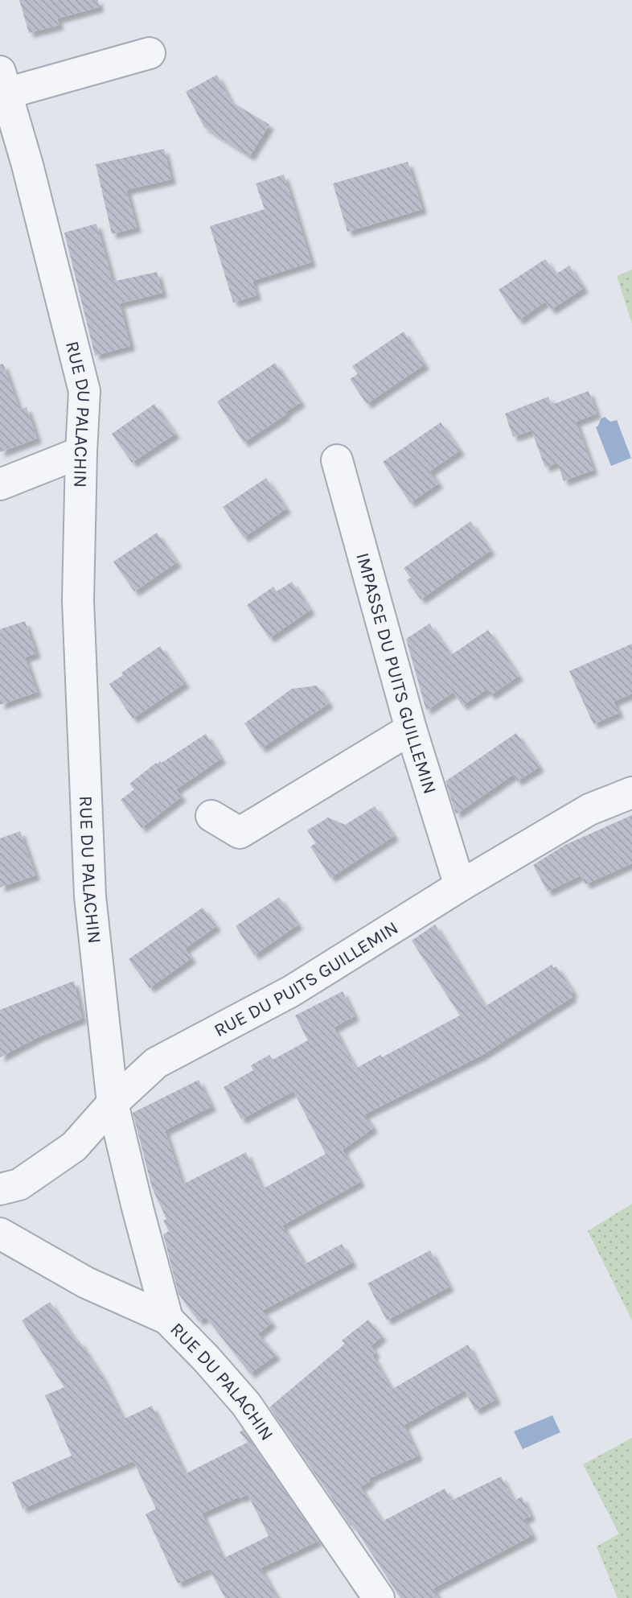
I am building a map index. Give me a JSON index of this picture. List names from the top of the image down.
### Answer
{
  "streets": {
    "street": ["RUE DU PALACHIN", "IMPASSE DU PUITS GUILLEMIN", "RUE DU PUITS GUILLEMIN"]
  },
  "crossings": [
    ["RUE DU PALACHIN", "RUE DU PUITS GUILLEMIN"],
    ["IMPASSE DU PUITS GUILLEMIN", "RUE DU PUITS GUILLEMIN"]
  ]
}
